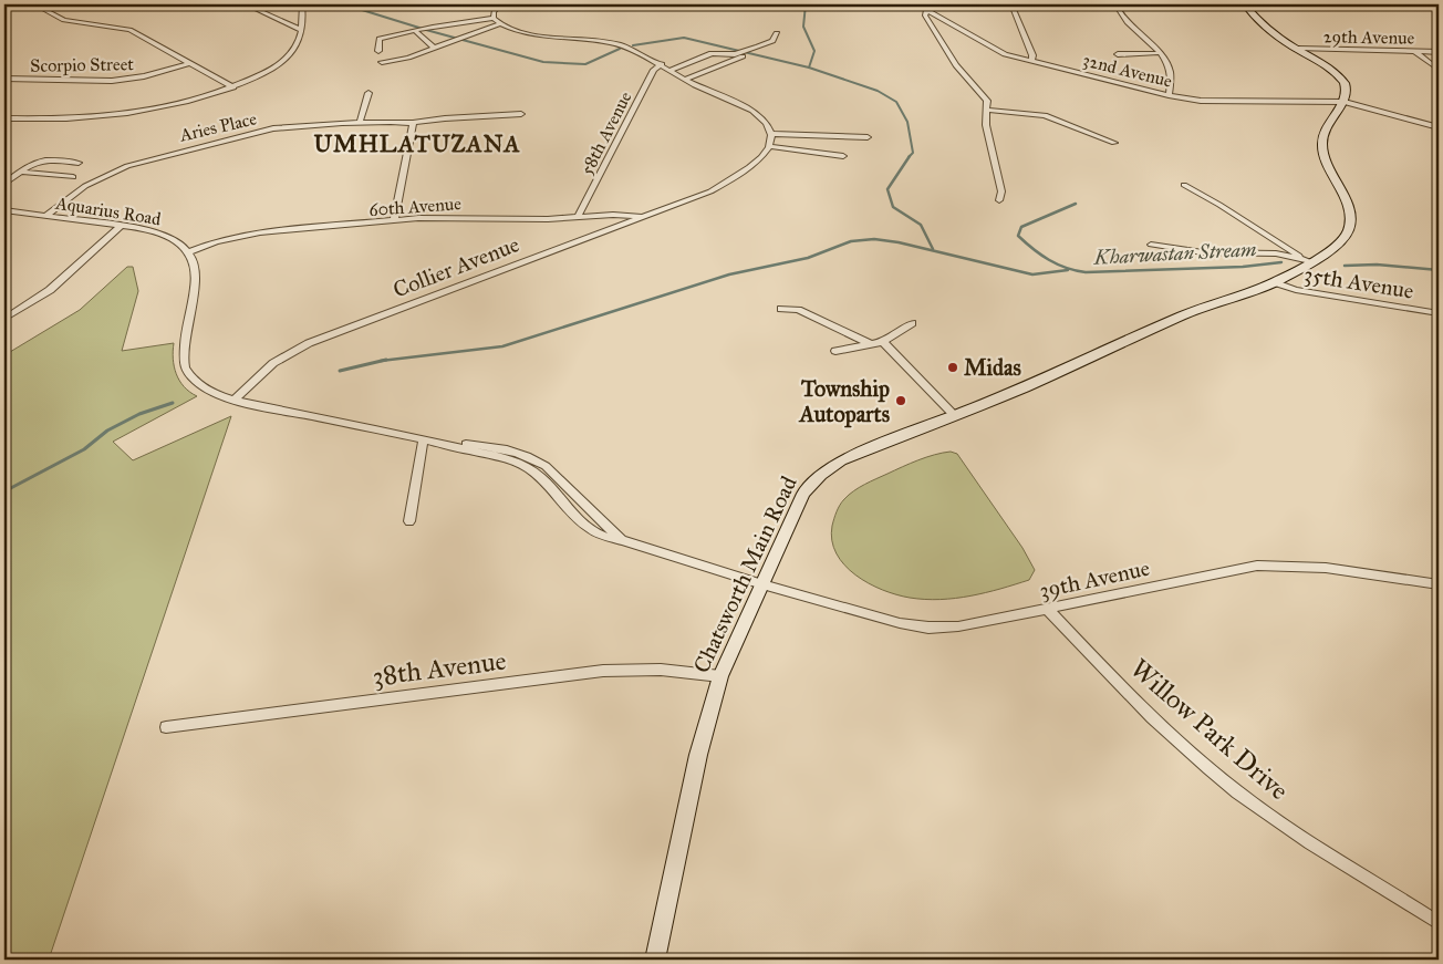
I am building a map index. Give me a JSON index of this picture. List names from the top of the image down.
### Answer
{
  "streets": {
    "street": [
      "29th Avenue",
      "Scorpio Street",
      "32nd Avenue",
      "Aries Place",
      "58th Avenue",
      "60th Avenue",
      "Aquarius Road",
      "Collier Avenue",
      "35th Avenue",
      "Chatsworth Main Road",
      "39th Avenue",
      "38th Avenue",
      "Willow Park Drive"
    ]
  },
  "crossings": [
    ["32nd Avenue", "Chatsworth Main Road"],
    ["Aries Place", "Aquarius Road"],
    ["58th Avenue", "60th Avenue"],
    ["60th Avenue", "Aquarius Road"],
    ["60th Avenue", "Collier Avenue"],
    ["35th Avenue", "Chatsworth Main Road"],
    ["Chatsworth Main Road", "39th Avenue"],
    ["Chatsworth Main Road", "38th Avenue"],
    ["39th Avenue", "Willow Park Drive"]
  ],
  "districts": ["UMHLATUZANA"],
  "water": ["Kharwastan Stream"],
  "places": ["Midas", "Township Autoparts"]
}
